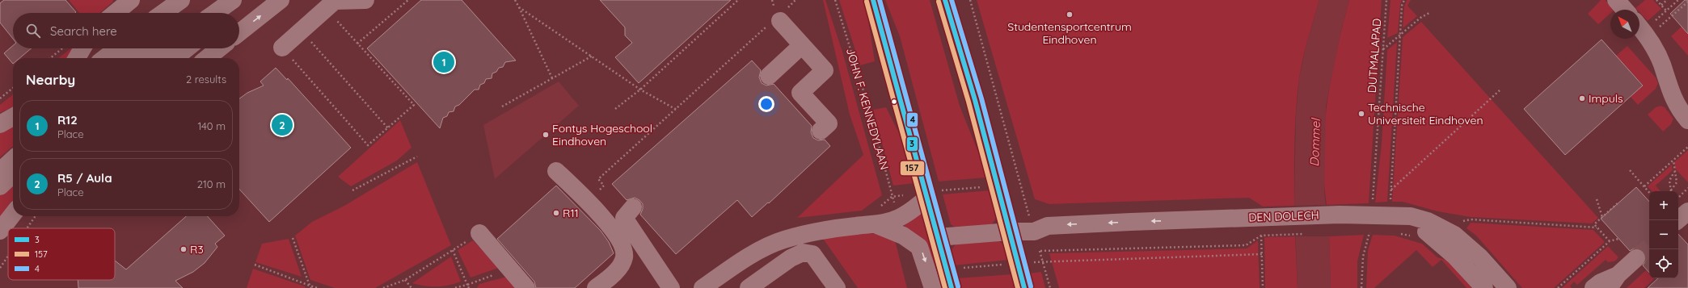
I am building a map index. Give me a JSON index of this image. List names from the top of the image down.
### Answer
{
  "streets": {
    "street": ["DEN DOLECH"],
    "path": ["DUTMALAPAD", "JOHN F. KENNEDYLAAN"]
  },
  "water": ["Dommel"],
  "places": [
    "Studentensportcentrum Eindhoven",
    "Impuls",
    "Technische Universiteit Eindhoven",
    "Fontys Hogeschool Eindhoven",
    "R11",
    "R3"
  ],
  "lines": ["transit line 3", "transit line 4", "transit line 157"],
  "legend": ["3", "157", "4"],
  "north": "top left",
  "page": {
    "search": "Search here",
    "pins": ["1", "2"],
    "heading": ["Nearby", "2 results"],
    "list": [
      {
        "mark": "1",
        "name": "R12",
        "note": "Place",
        "value": "140 m"
      },
      {
        "mark": "2",
        "name": "R5 / Aula",
        "note": "Place",
        "value": "210 m"
      }
    ],
    "map_buttons": ["+", "−"]
  }
}
